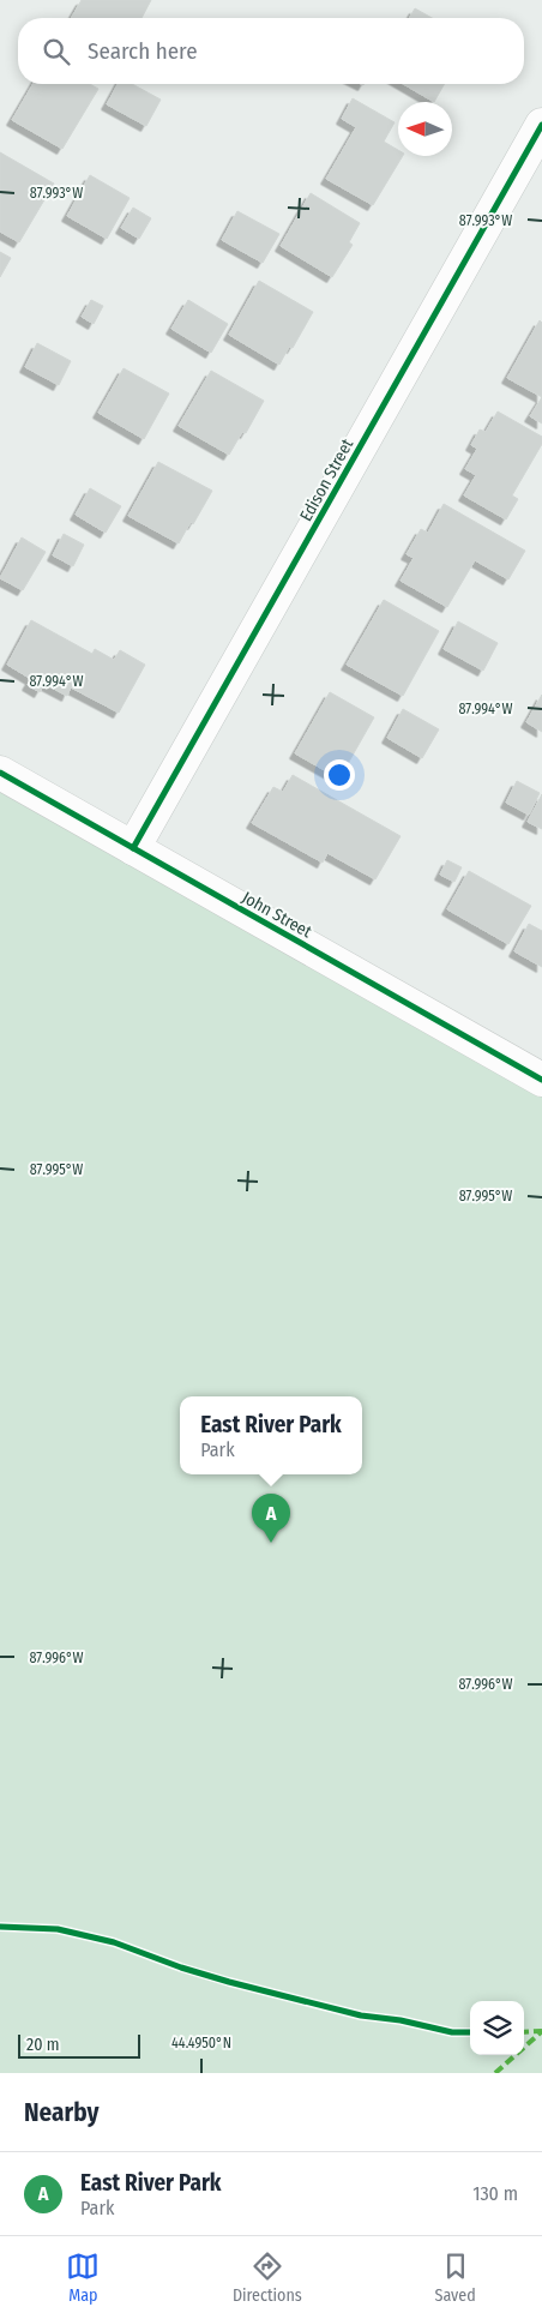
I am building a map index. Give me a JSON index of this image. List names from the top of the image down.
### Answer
{
  "streets": {
    "street": ["Edison Street", "John Street"]
  },
  "crossings": [
    ["Edison Street", "John Street"]
  ],
  "scale_bar": "20 m",
  "north": "left",
  "page": {
    "search": "Search here",
    "popup": ["East River Park", "Park"],
    "pins": "A",
    "scale": "20 m",
    "heading": "Nearby",
    "list": [
      {
        "mark": "A",
        "name": "East River Park",
        "note": "Park",
        "value": "130 m"
      }
    ],
    "nav": ["Map", "Directions", "Saved"]
  },
  "coordinates": [
    "87.993°W",
    "87.994°W",
    "87.995°W",
    "87.996°W",
    "44.4950°N"
  ]
}
